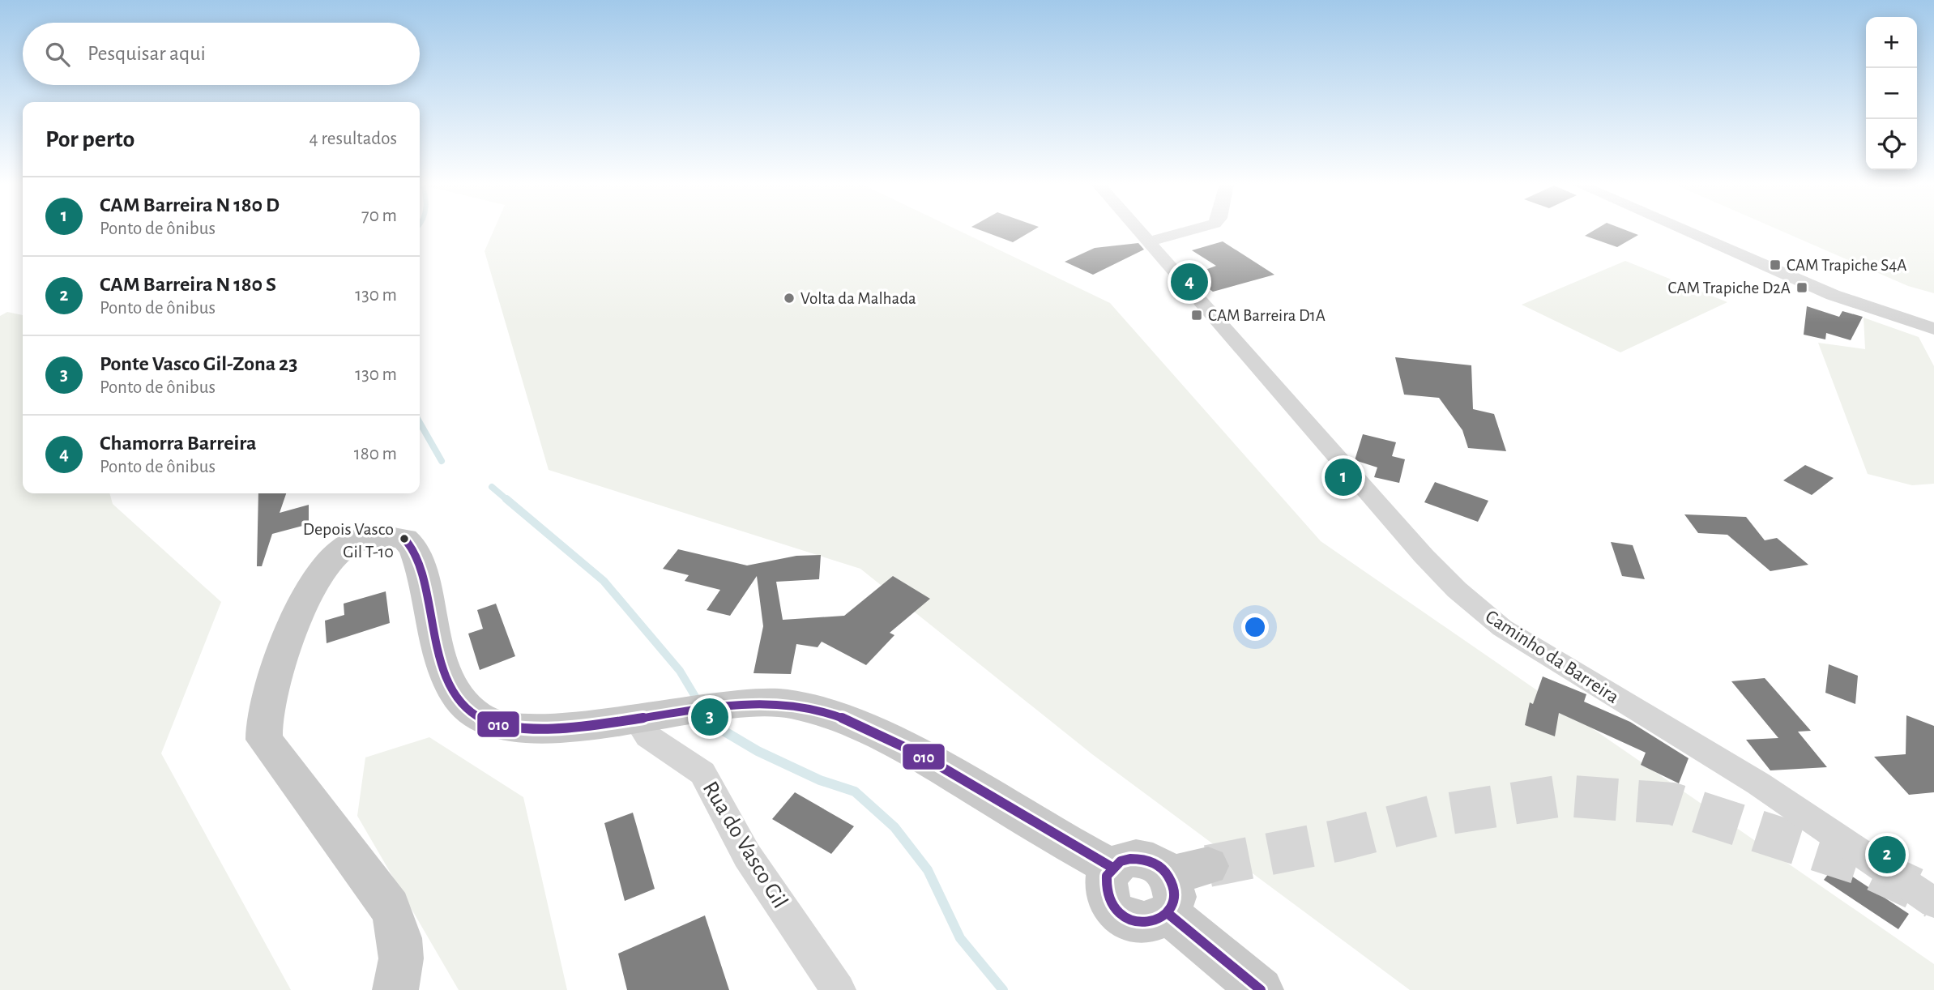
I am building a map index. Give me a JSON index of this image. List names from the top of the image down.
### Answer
{
  "streets": {
    "street": ["Caminho da Barreira", "Rua do Vasco Gil"]
  },
  "places": {
    "transit": ["CAM Trapiche S4A", "CAM Trapiche D2A", "CAM Barreira D1A"],
    "other": ["Volta da Malhada", "Depois Vasco Gil T-10"]
  },
  "lines": ["transit line 010"],
  "page": {
    "map_buttons": ["+", "−"],
    "search": "Pesquisar aqui",
    "heading": ["Por perto", "4 resultados"],
    "list": [
      {
        "mark": "1",
        "name": "CAM Barreira N 180 D",
        "note": "Ponto de ônibus",
        "value": "70 m"
      },
      {
        "mark": "2",
        "name": "CAM Barreira N 180 S",
        "note": "Ponto de ônibus",
        "value": "130 m"
      },
      {
        "mark": "3",
        "name": "Ponte Vasco Gil-Zona 23",
        "note": "Ponto de ônibus",
        "value": "130 m"
      },
      {
        "mark": "4",
        "name": "Chamorra Barreira",
        "note": "Ponto de ônibus",
        "value": "180 m"
      }
    ],
    "pins": [
      "4",
      "1",
      "3",
      "2"
    ]
  }
}
